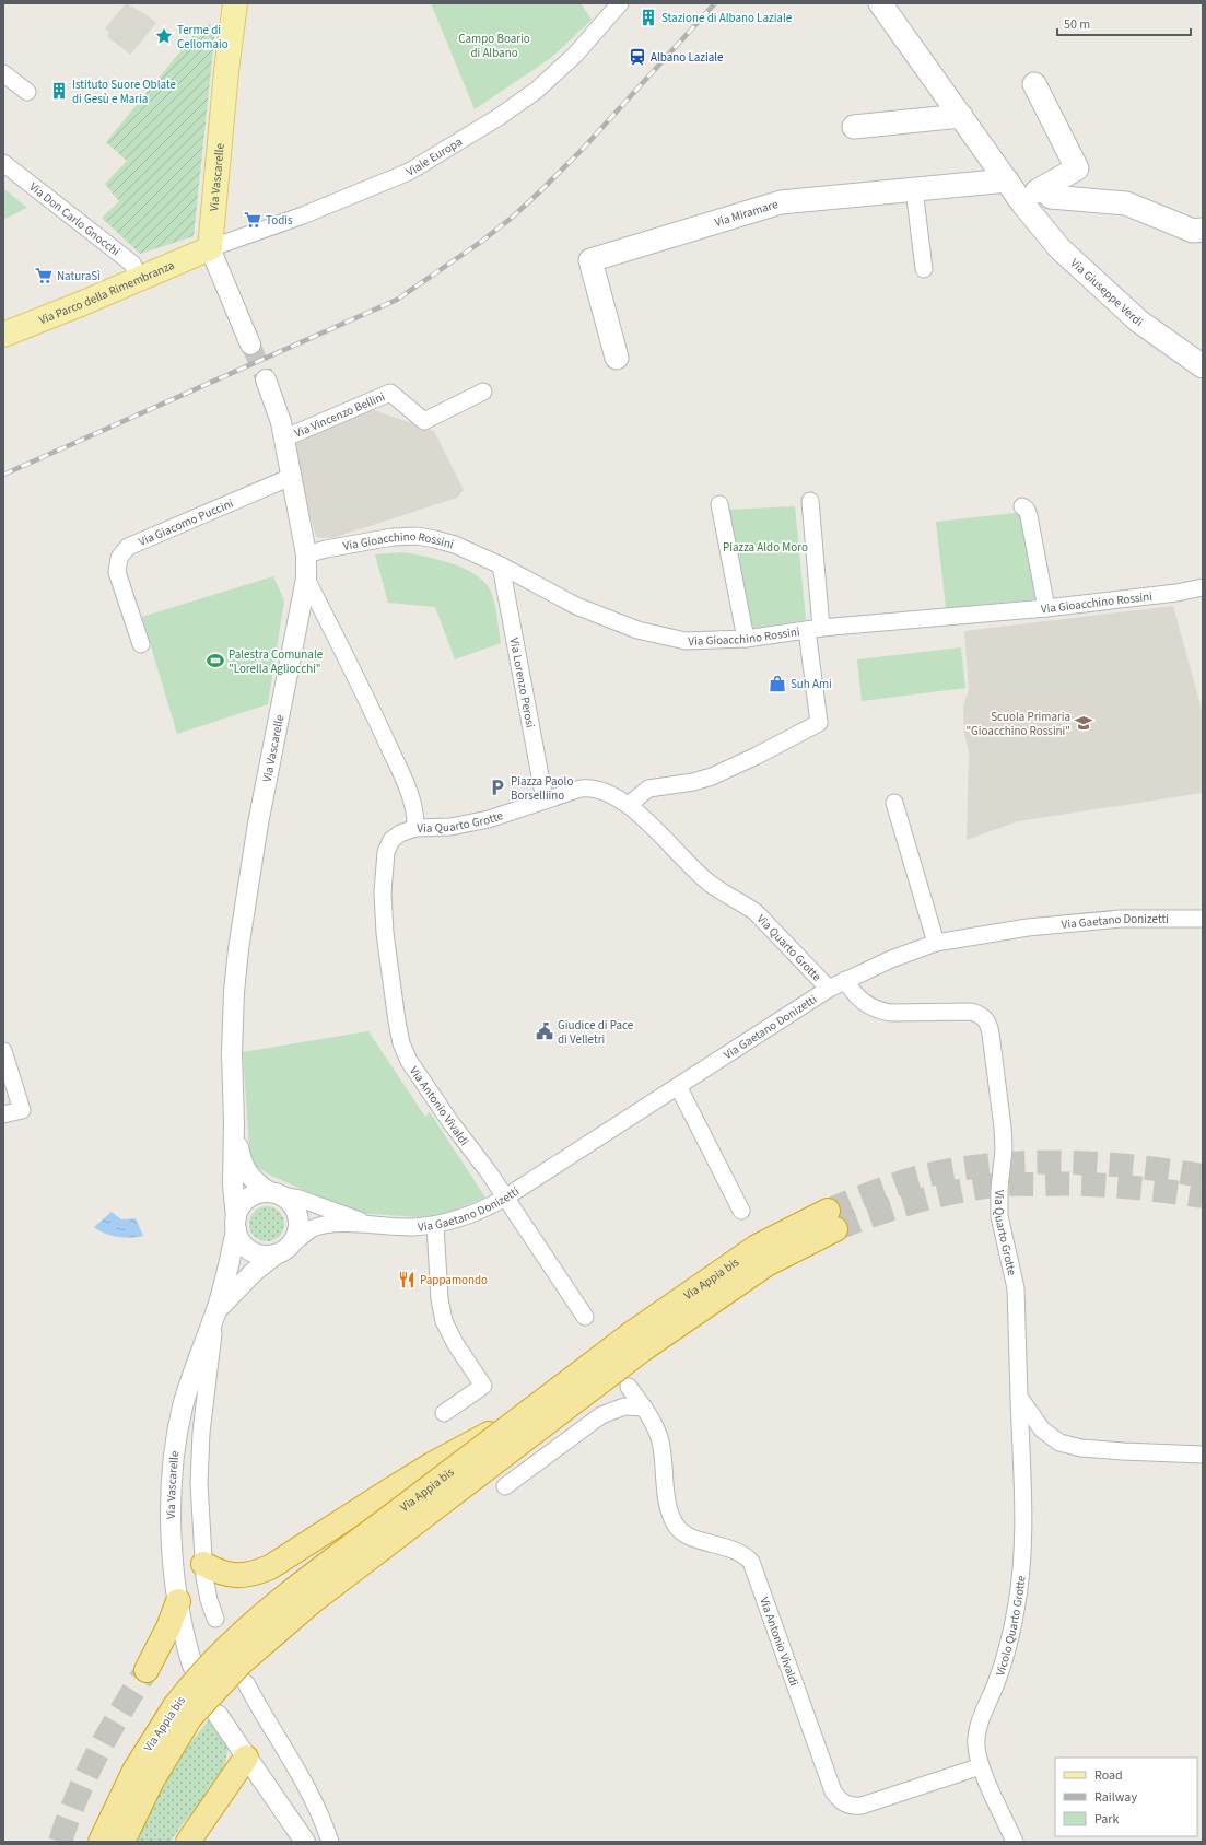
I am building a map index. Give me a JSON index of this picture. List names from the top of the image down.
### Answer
{
  "streets": {
    "highway": ["Via Appia bis"],
    "main road": [
      "Via Vascarelle",
      "Via Miramare",
      "Via Parco della Rimembranza",
      "Via Giuseppe Verdi"
    ],
    "street": [
      "Viale Europa",
      "Via Don Carlo Gnocchi",
      "Via Vincenzo Bellini",
      "Via Giacomo Puccini",
      "Via Gioacchino Rossini",
      "Via Lorenzo Perosi",
      "Via Quarto Grotte",
      "Via Gaetano Donizetti",
      "Via Antonio Vivaldi",
      "Vicolo Quarto Grotte"
    ]
  },
  "crossings": [
    ["Viale Europa", "Via Vascarelle"],
    ["Viale Europa", "Via Parco della Rimembranza"],
    ["Via Vascarelle", "Via Parco della Rimembranza"],
    ["Via Vascarelle", "Via Vincenzo Bellini"],
    ["Via Vascarelle", "Via Giacomo Puccini"],
    ["Via Vascarelle", "Via Gioacchino Rossini"],
    ["Via Vascarelle", "Via Quarto Grotte"],
    ["Via Vascarelle", "Via Gaetano Donizetti"],
    ["Via Miramare", "Via Giuseppe Verdi"],
    ["Via Don Carlo Gnocchi", "Via Parco della Rimembranza"],
    ["Via Gioacchino Rossini", "Via Lorenzo Perosi"],
    ["Via Lorenzo Perosi", "Via Quarto Grotte"],
    ["Via Quarto Grotte", "Via Gaetano Donizetti"],
    ["Via Quarto Grotte", "Via Antonio Vivaldi"],
    ["Via Quarto Grotte", "Vicolo Quarto Grotte"],
    ["Via Gaetano Donizetti", "Via Antonio Vivaldi"],
    ["Via Antonio Vivaldi", "Vicolo Quarto Grotte"]
  ],
  "parks": ["Campo Boario di Albano", "Piazza Aldo Moro"],
  "places": {
    "building": ["Stazione di Albano Laziale", "Istituto Suore Oblate di Gesù e Maria"],
    "place": ["Terme di Cellomaio"],
    "station": ["Albano Laziale"],
    "supermarket": ["Todis", "NaturaSì"],
    "sports": ["Palestra Comunale \"Lorella Agliocchi\""],
    "shop": ["Suh Ami"],
    "school or university": ["Scuola Primaria \"Gioacchino Rossini\""],
    "parking": ["Piazza Paolo Borselliino"],
    "public building": ["Giudice di Pace di Velletri"],
    "restaurant": ["Pappamondo"]
  },
  "legend": ["Road", "Railway", "Park"],
  "scale_bar": "50 m"
}
